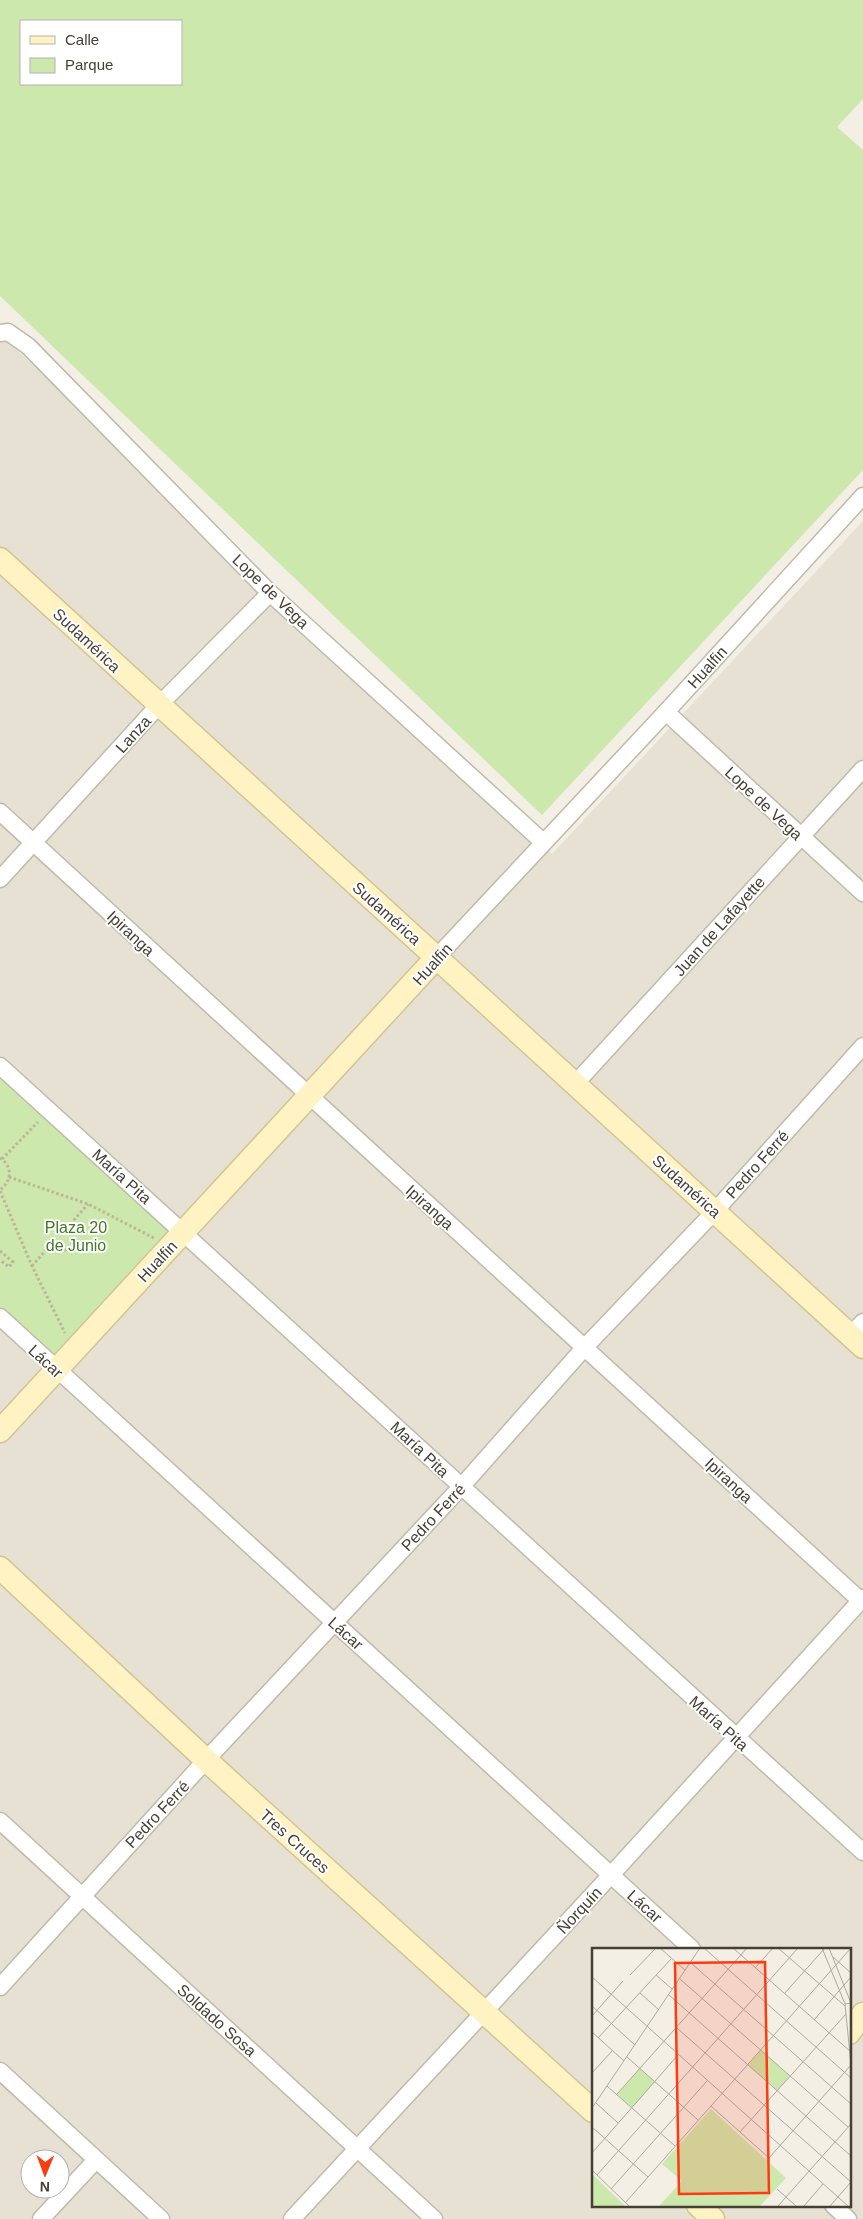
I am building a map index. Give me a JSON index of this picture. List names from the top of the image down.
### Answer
{
  "streets": {
    "street": [
      "Lope de Vega",
      "Sudamérica",
      "Hualfin",
      "Lanza",
      "Juan de Lafayette",
      "Ipiranga",
      "Pedro Ferré",
      "María Pita",
      "Lácar",
      "Tres Cruces",
      "Ñorquín",
      "Soldado Sosa"
    ]
  },
  "crossings": [
    ["Lope de Vega", "Hualfin"],
    ["Lope de Vega", "Lanza"],
    ["Lope de Vega", "Juan de Lafayette"],
    ["Sudamérica", "Hualfin"],
    ["Sudamérica", "Lanza"],
    ["Sudamérica", "Juan de Lafayette"],
    ["Sudamérica", "Pedro Ferré"],
    ["Hualfin", "Ipiranga"],
    ["Hualfin", "María Pita"],
    ["Hualfin", "Lácar"],
    ["Lanza", "Ipiranga"],
    ["Ipiranga", "Pedro Ferré"],
    ["Ipiranga", "Ñorquín"],
    ["Pedro Ferré", "María Pita"],
    ["Pedro Ferré", "Lácar"],
    ["Pedro Ferré", "Tres Cruces"],
    ["Pedro Ferré", "Soldado Sosa"],
    ["María Pita", "Ñorquín"],
    ["Lácar", "Ñorquín"],
    ["Tres Cruces", "Ñorquín"],
    ["Ñorquín", "Soldado Sosa"]
  ],
  "parks": ["Plaza 20 de Junio"],
  "legend": ["Calle", "Parque"],
  "north": "bottom"
}
